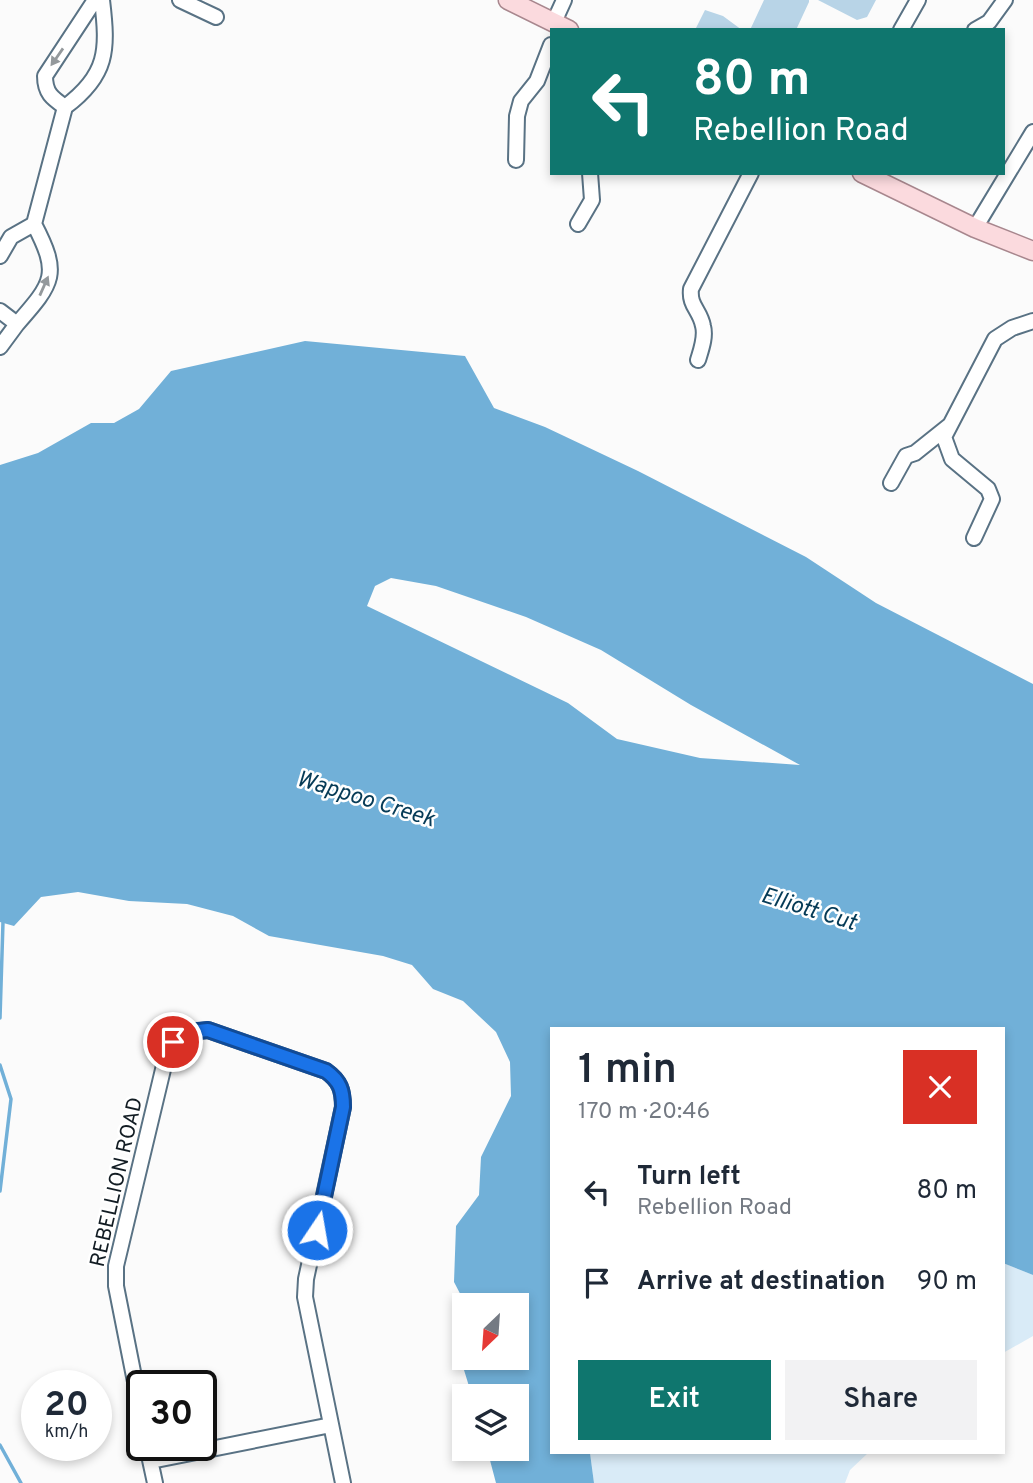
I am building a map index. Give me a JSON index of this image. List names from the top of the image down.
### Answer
{
  "streets": {
    "street": ["REBELLION ROAD"]
  },
  "water": ["Wappoo Creek", "Elliott Cut"],
  "north": "bottom left",
  "page": {
    "turn": ["80 m", "Rebellion Road"],
    "heading": ["1 min", "170 m · 20:46"],
    "list": [
      {
        "name": "Turn left",
        "note": "Rebellion Road",
        "value": "80 m"
      },
      {
        "name": "Arrive at destination",
        "value": "90 m"
      }
    ],
    "buttons": ["Exit", "Share"],
    "speed": "20 km/h",
    "limit": "30"
  }
}
